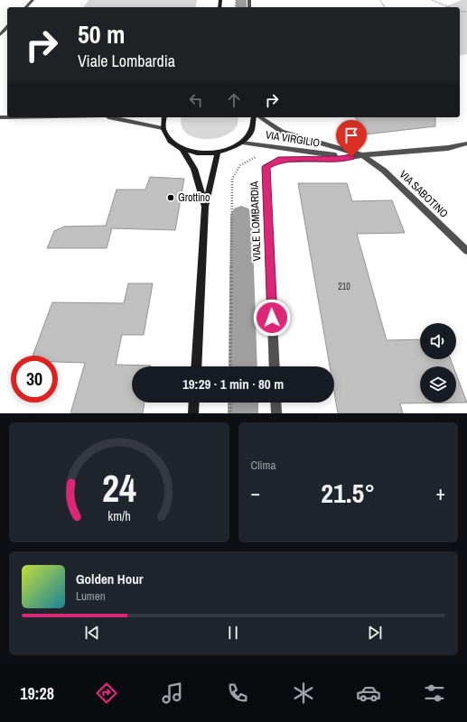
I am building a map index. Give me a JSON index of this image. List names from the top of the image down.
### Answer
{
  "streets": {
    "street": ["VIA VIRGILIO", "VIA SABOTINO", "VIALE LOMBARDIA"]
  },
  "crossings": [
    ["VIA VIRGILIO", "VIA SABOTINO"],
    ["VIA VIRGILIO", "VIALE LOMBARDIA"],
    ["VIA SABOTINO", "VIALE LOMBARDIA"]
  ],
  "places": ["Grottino"],
  "house_numbers": ["210"],
  "page": {
    "turn": ["50 m", "Viale Lombardia"],
    "limit": "30",
    "trip": "19:29 · 1 min · 80 m",
    "tile": "Clima",
    "heat": ["−", "21.5°", "+"],
    "song": ["Golden Hour", "Lumen"],
    "tabs": "19:28",
    "gauge": ["24", "km/h"]
  }
}
